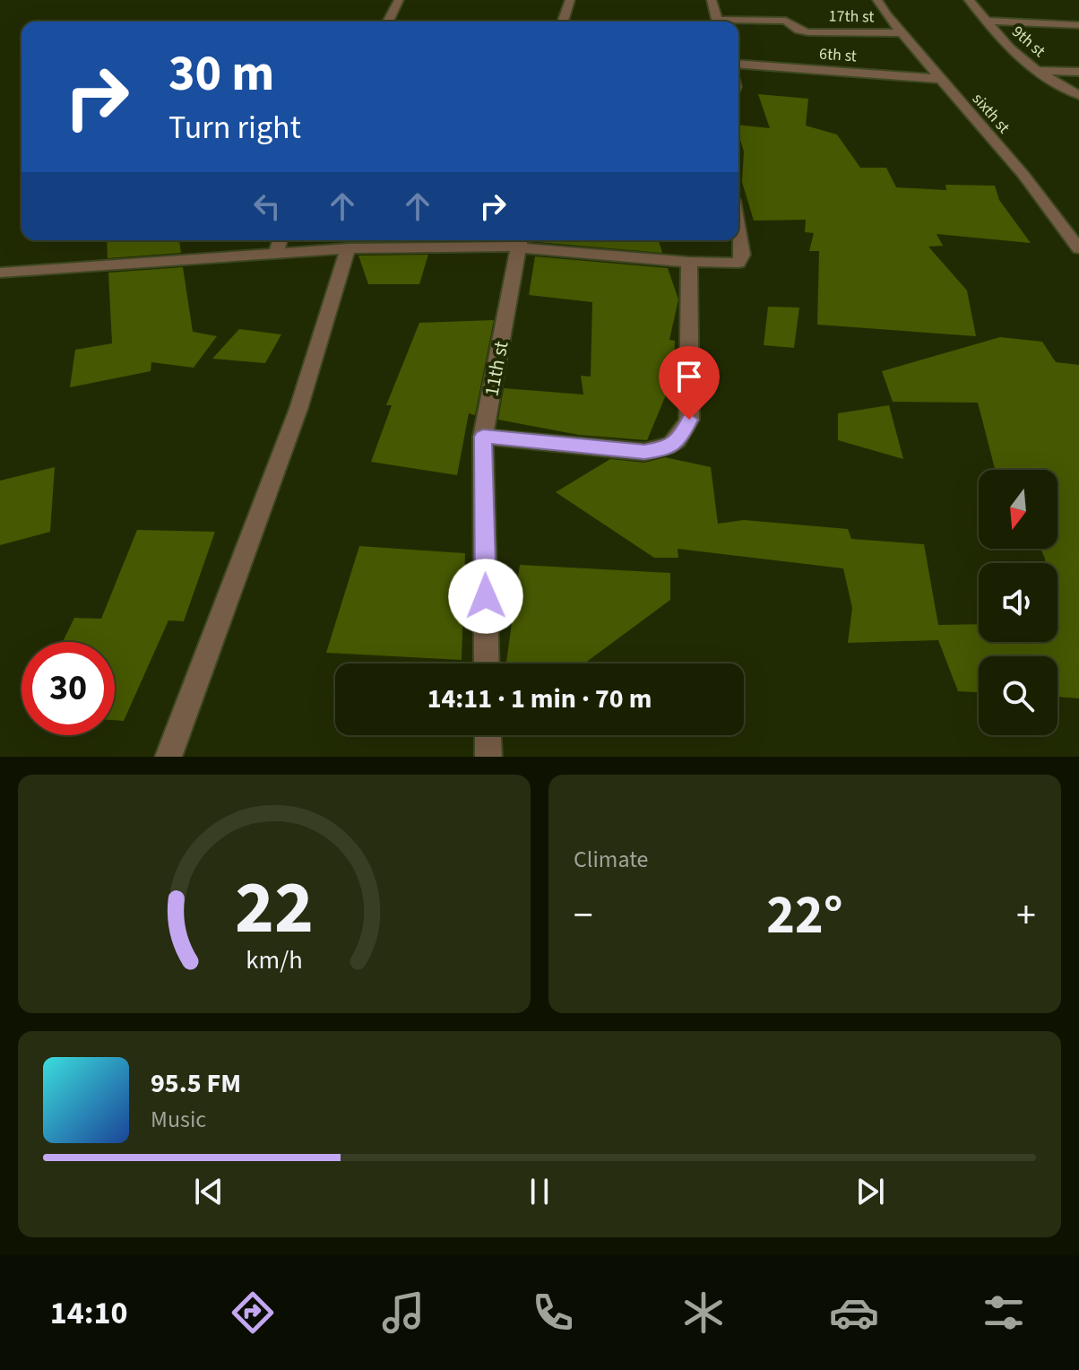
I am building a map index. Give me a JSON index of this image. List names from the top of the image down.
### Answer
{
  "streets": {
    "street": [
      "17th st",
      "9th st",
      "6th st",
      "sixth st",
      "11th st"
    ]
  },
  "crossings": [
    ["17th st", "sixth st"],
    ["6th st", "sixth st"]
  ],
  "north": "bottom",
  "page": {
    "turn": ["30 m", "Turn right"],
    "limit": "30",
    "trip": "14:11 · 1 min · 70 m",
    "tile": "Climate",
    "heat": ["−", "22°", "+"],
    "song": ["95.5 FM", "Music"],
    "tabs": "14:10",
    "gauge": ["22", "km/h"]
  }
}
